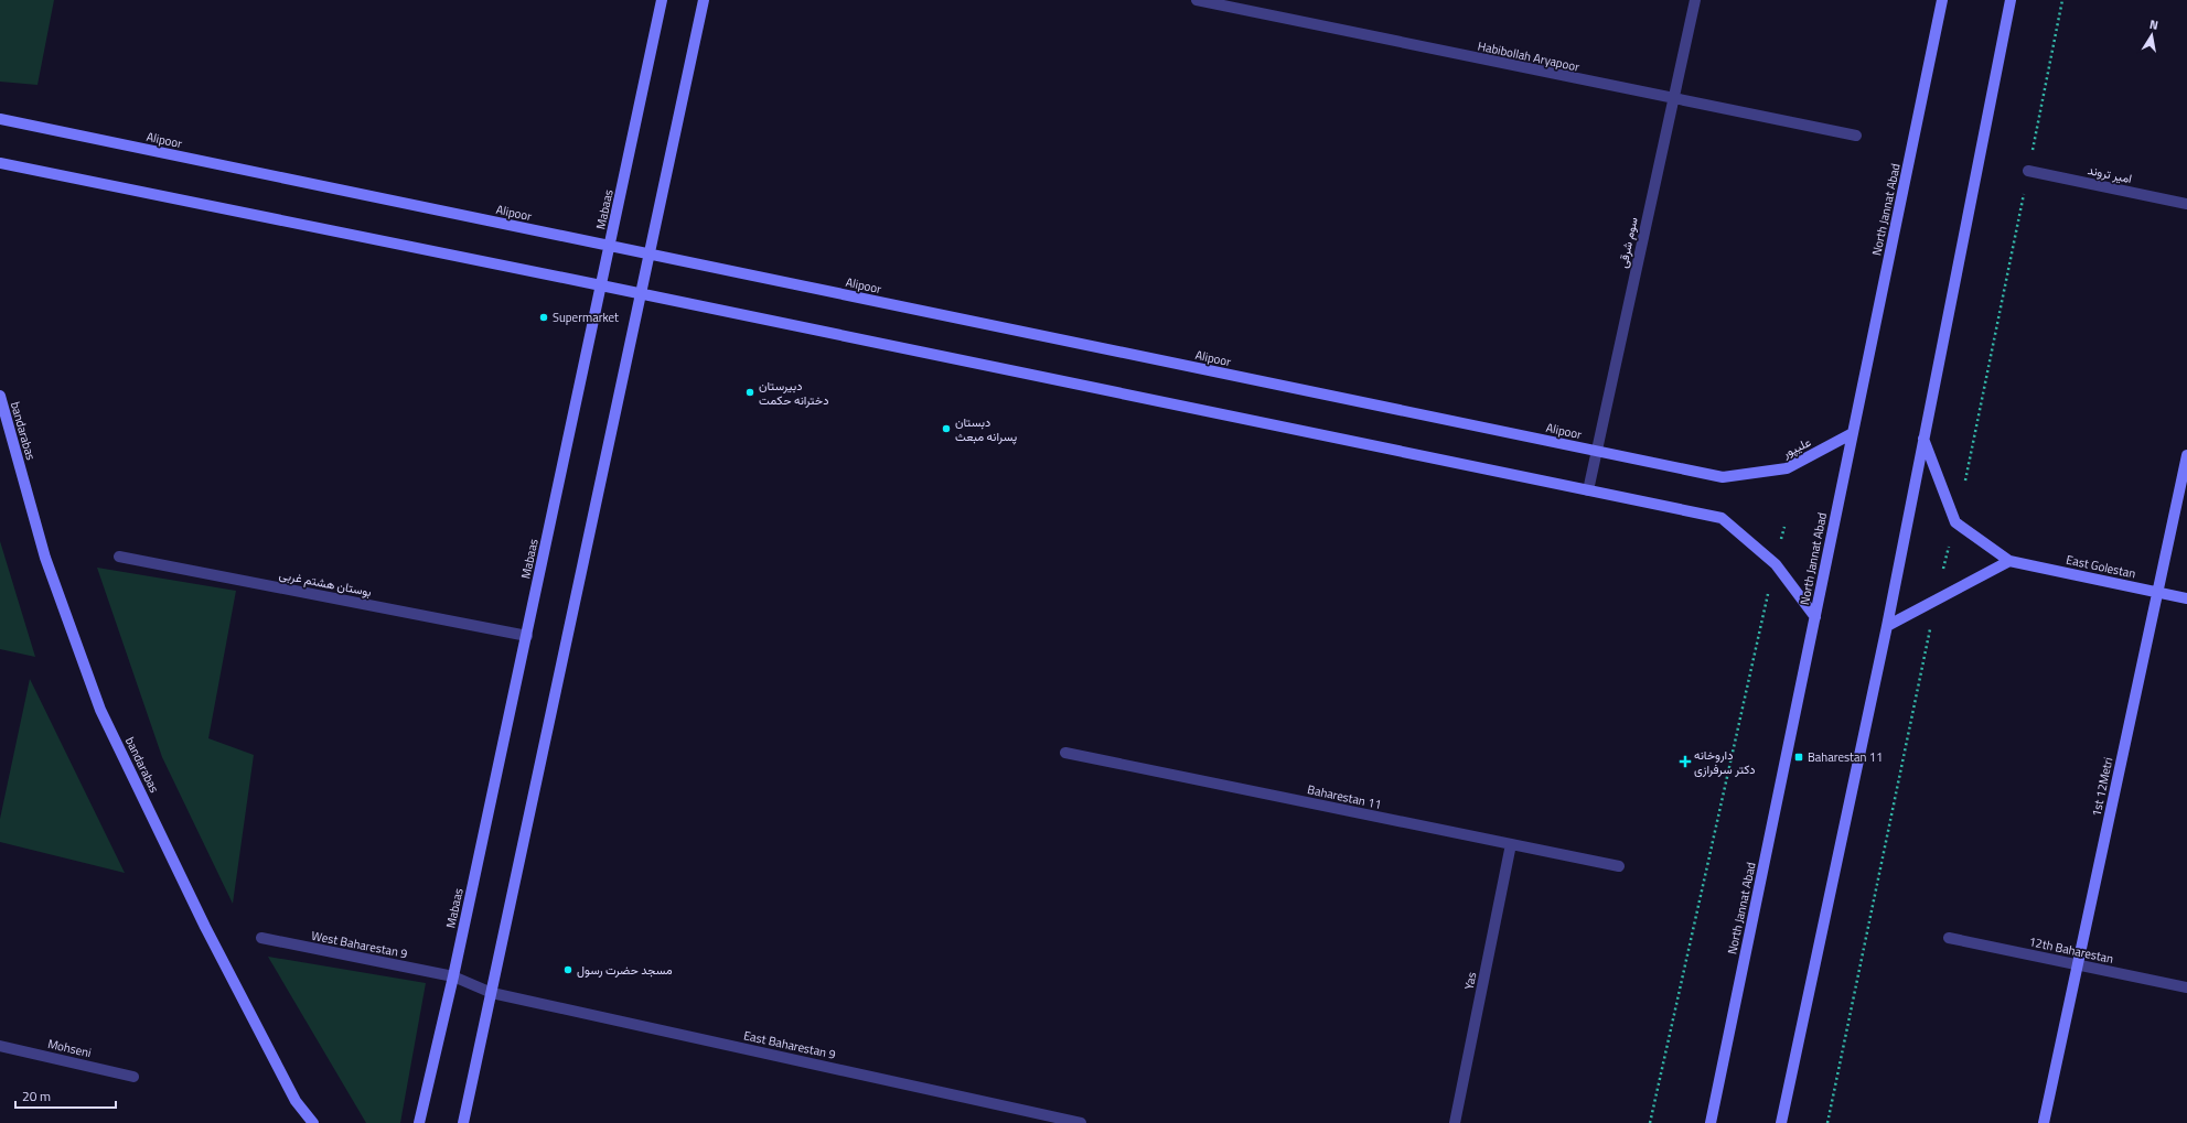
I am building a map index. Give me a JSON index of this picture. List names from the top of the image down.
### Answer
{
  "streets": {
    "street": [
      "Habibollah Aryapoor",
      "Alipoor",
      "امیر تروند",
      "Mabaas",
      "North Jannat Abad",
      "سوم شرقی",
      "bandarabas",
      "East Golestan",
      "بوستان هشتم غربی",
      "1st 12Metri",
      "Baharestan 11",
      "West Baharestan 9",
      "12th Baharestan",
      "Yas",
      "East Baharestan 9",
      "Mohseni"
    ]
  },
  "crossings": [
    ["Habibollah Aryapoor", "سوم شرقی"],
    ["Alipoor", "Mabaas"],
    ["Alipoor", "North Jannat Abad"],
    ["Alipoor", "سوم شرقی"],
    ["Mabaas", "بوستان هشتم غربی"],
    ["Mabaas", "West Baharestan 9"],
    ["East Golestan", "1st 12Metri"],
    ["1st 12Metri", "12th Baharestan"],
    ["Baharestan 11", "Yas"],
    ["West Baharestan 9", "East Baharestan 9"]
  ],
  "places": {
    "other": [
      "Supermarket",
      "دبیرستان دخترانه حکمت",
      "دبستان پسرانه مبعث",
      "مسجد حضرت رسول"
    ],
    "transit": ["Baharestan 11"],
    "health": ["داروخانه دکتر سرفرازی"]
  },
  "scale_bar": "20 m",
  "north": "top"
}
